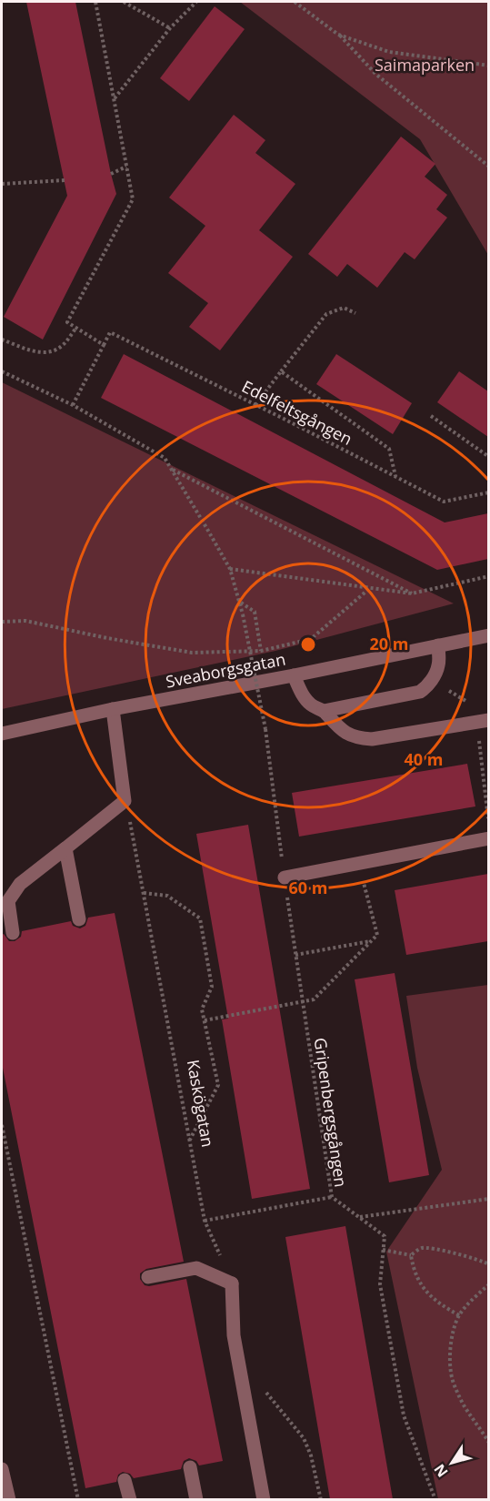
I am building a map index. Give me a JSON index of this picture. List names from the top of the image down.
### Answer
{
  "streets": {
    "street": ["Sveaborgsgatan"],
    "path": ["Edelfeltsgången", "Kaskögatan", "Gripenbergsgången"]
  },
  "parks": ["Saimaparken"],
  "north": "bottom left",
  "rings": ["20 m", "40 m", "60 m"]
}
